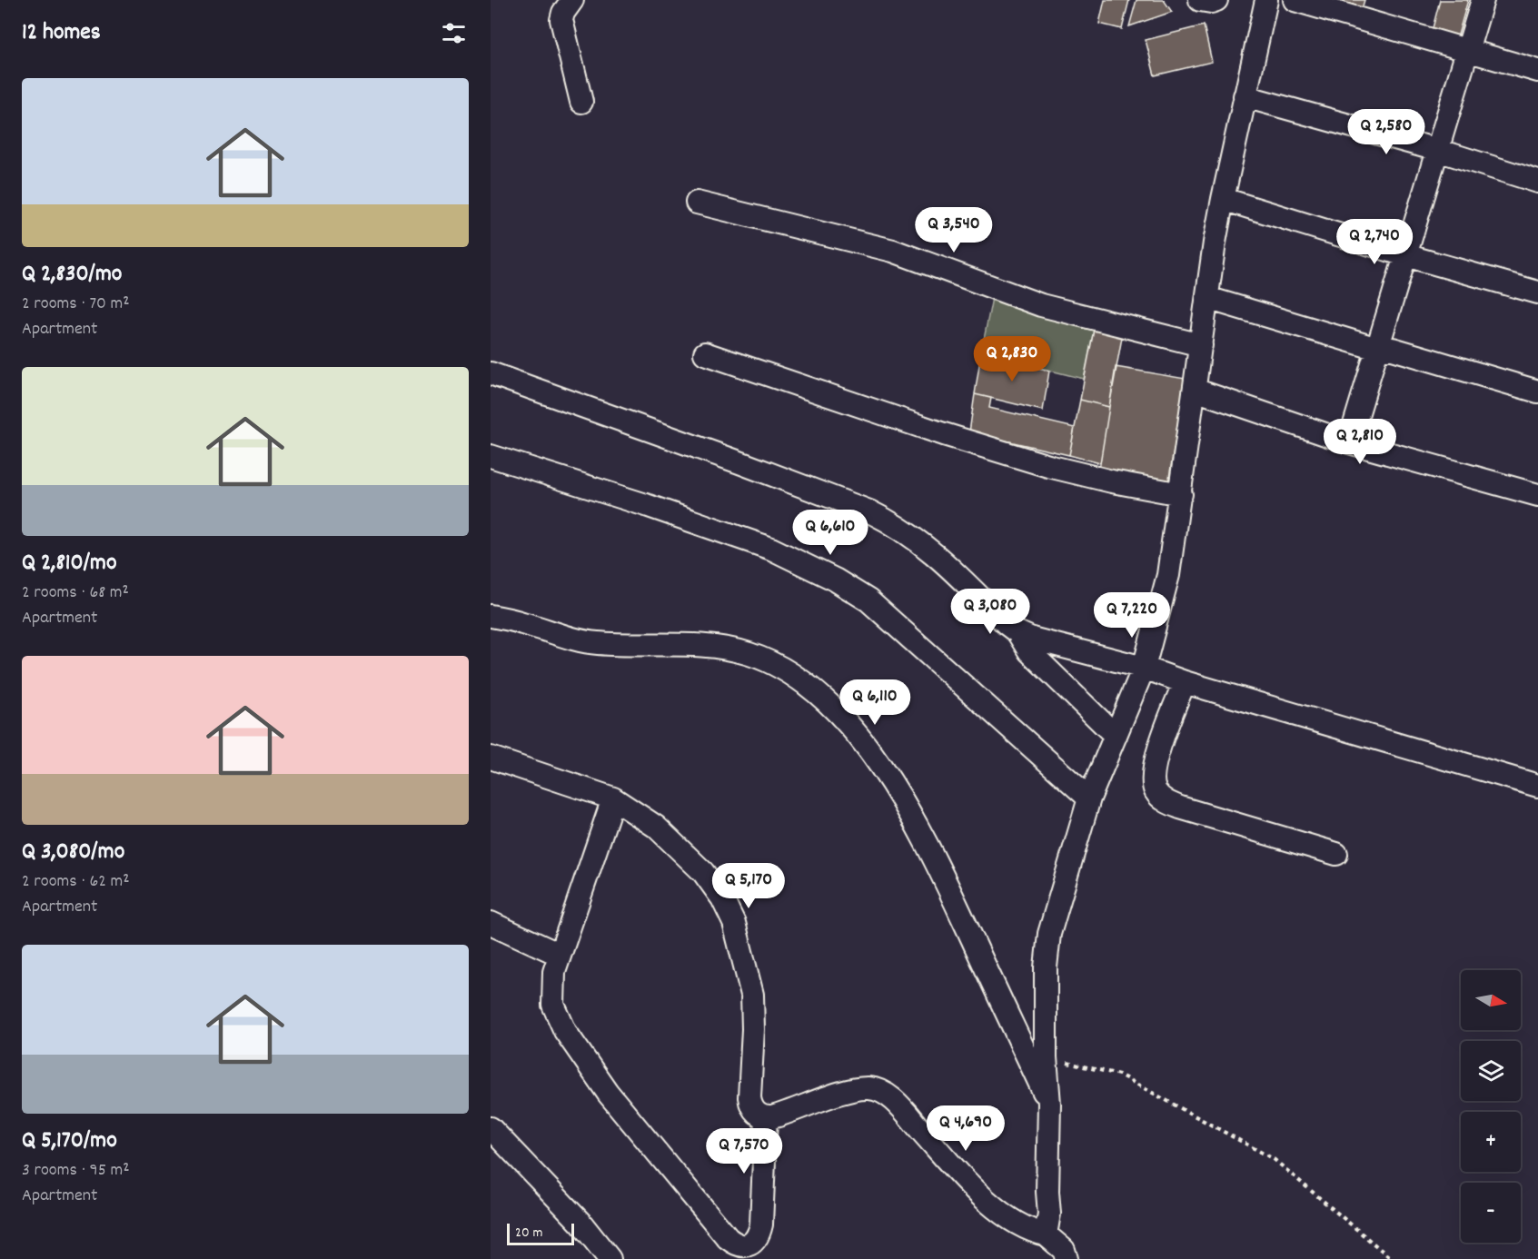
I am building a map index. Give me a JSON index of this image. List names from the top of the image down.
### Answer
{
  "scale_bar": "20 m",
  "north": "right",
  "page": {
    "heading": "12 homes",
    "list": [
      {
        "name": "Q 2,830/mo",
        "note": "2 rooms · 70 m² · Apartment"
      },
      {
        "name": "Q 2,810/mo",
        "note": "2 rooms · 68 m² · Apartment"
      },
      {
        "name": "Q 3,080/mo",
        "note": "2 rooms · 62 m² · Apartment"
      },
      {
        "name": "Q 5,170/mo",
        "note": "3 rooms · 95 m² · Apartment"
      }
    ],
    "price": [
      "Q 2,580",
      "Q 3,540",
      "Q 2,740",
      "Q 2,830",
      "Q 2,810",
      "Q 6,610",
      "Q 3,080",
      "Q 7,220",
      "Q 6,110",
      "Q 5,170",
      "Q 4,690",
      "Q 7,570"
    ],
    "map_buttons": ["+", "−"],
    "scale": "20 m"
  }
}
